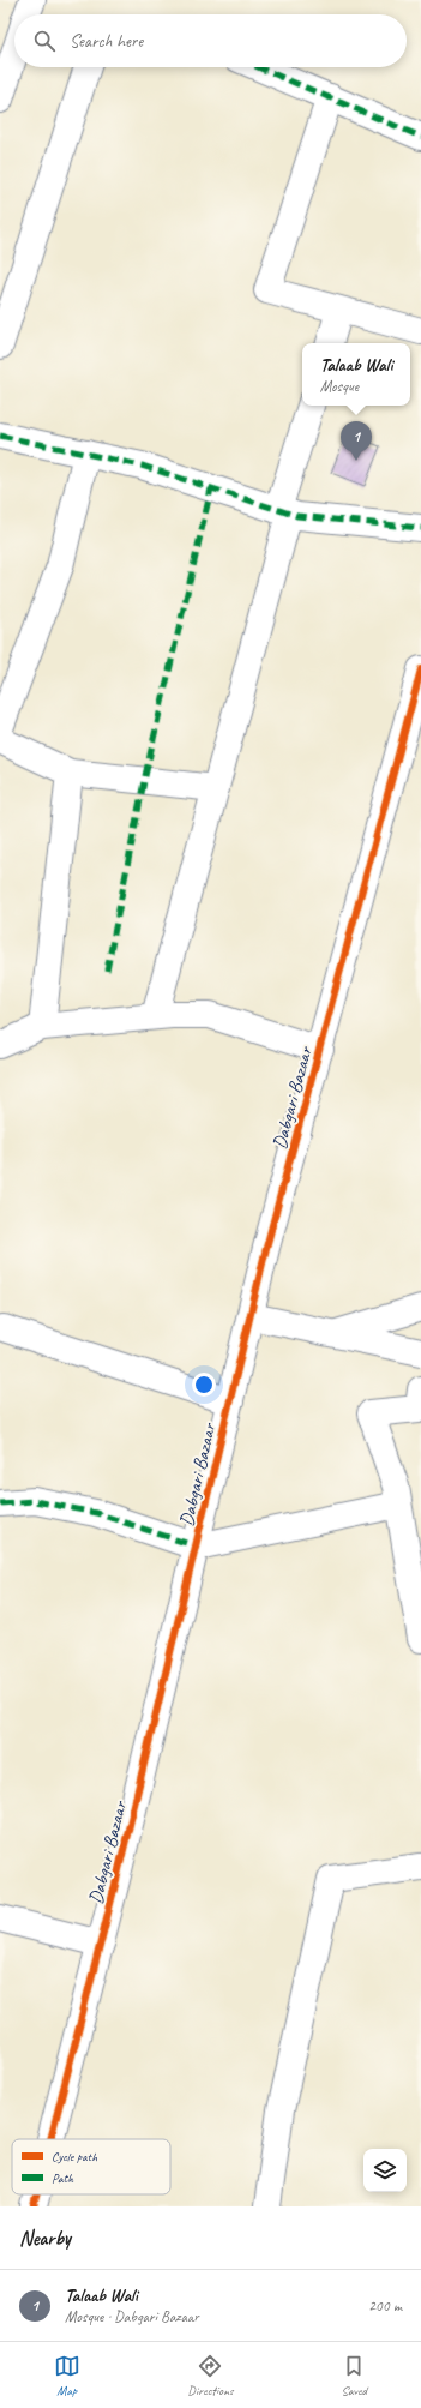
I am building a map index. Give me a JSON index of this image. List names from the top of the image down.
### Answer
{
  "streets": {
    "street": ["Dabgari Bazaar"]
  },
  "legend": ["Cycle path", "Path"],
  "page": {
    "search": "Search here",
    "popup": ["Talaab Wali", "Mosque"],
    "pins": "1",
    "heading": "Nearby",
    "list": [
      {
        "mark": "1",
        "name": "Talaab Wali",
        "note": "Mosque · Dabgari Bazaar",
        "value": "200 m"
      }
    ],
    "nav": ["Map", "Directions", "Saved"]
  }
}
